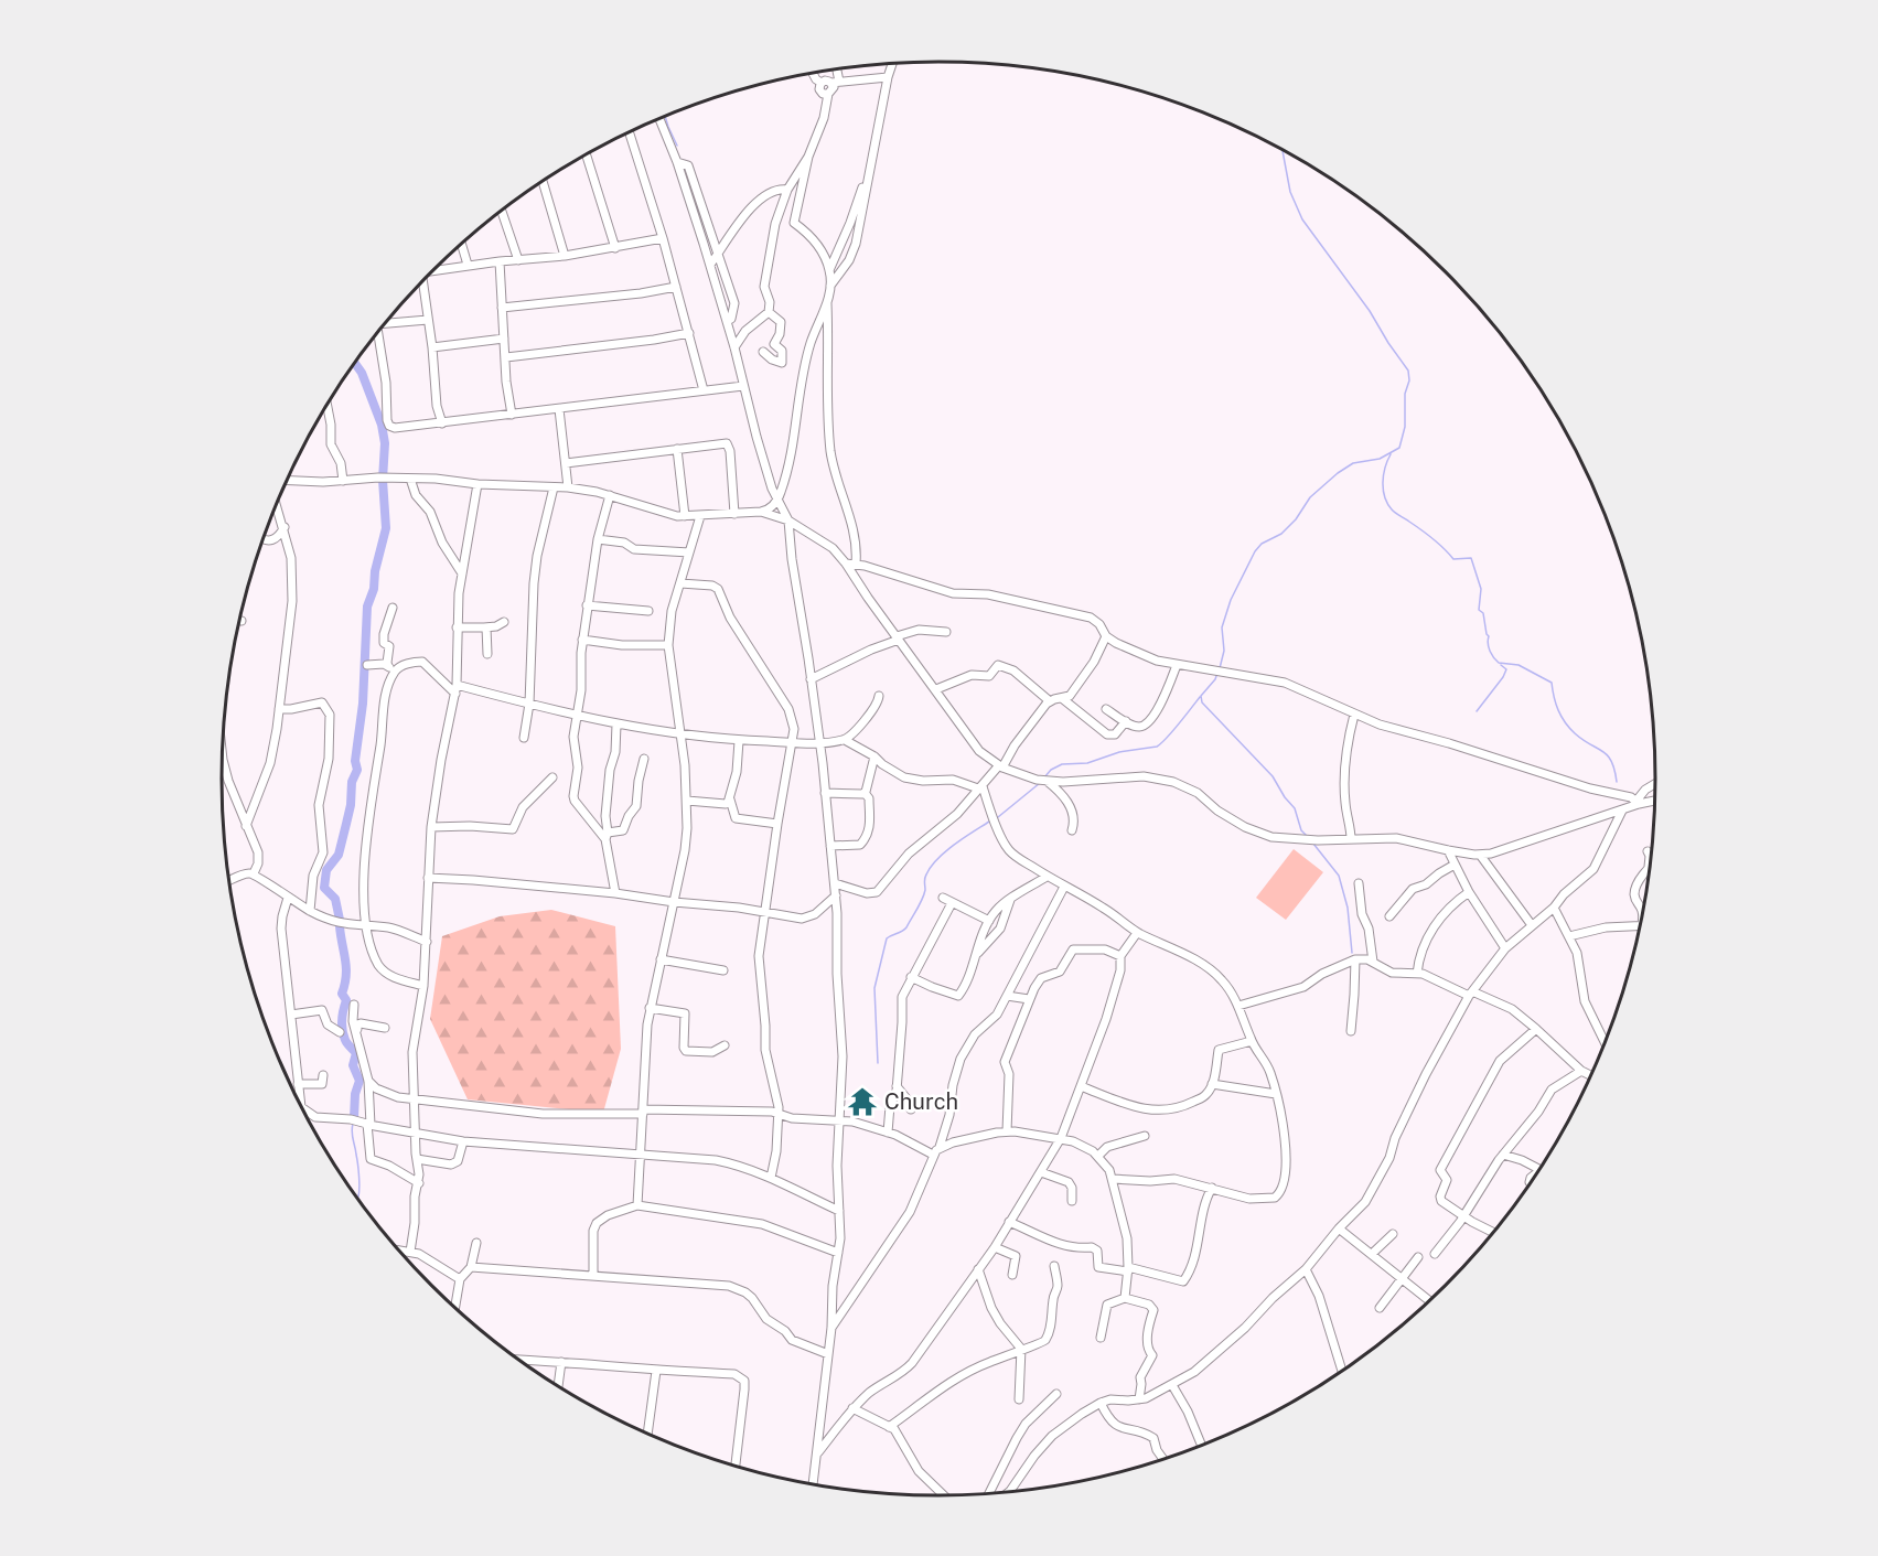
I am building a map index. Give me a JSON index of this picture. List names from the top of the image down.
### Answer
{
  "places": {
    "temple": ["Church"]
  }
}
